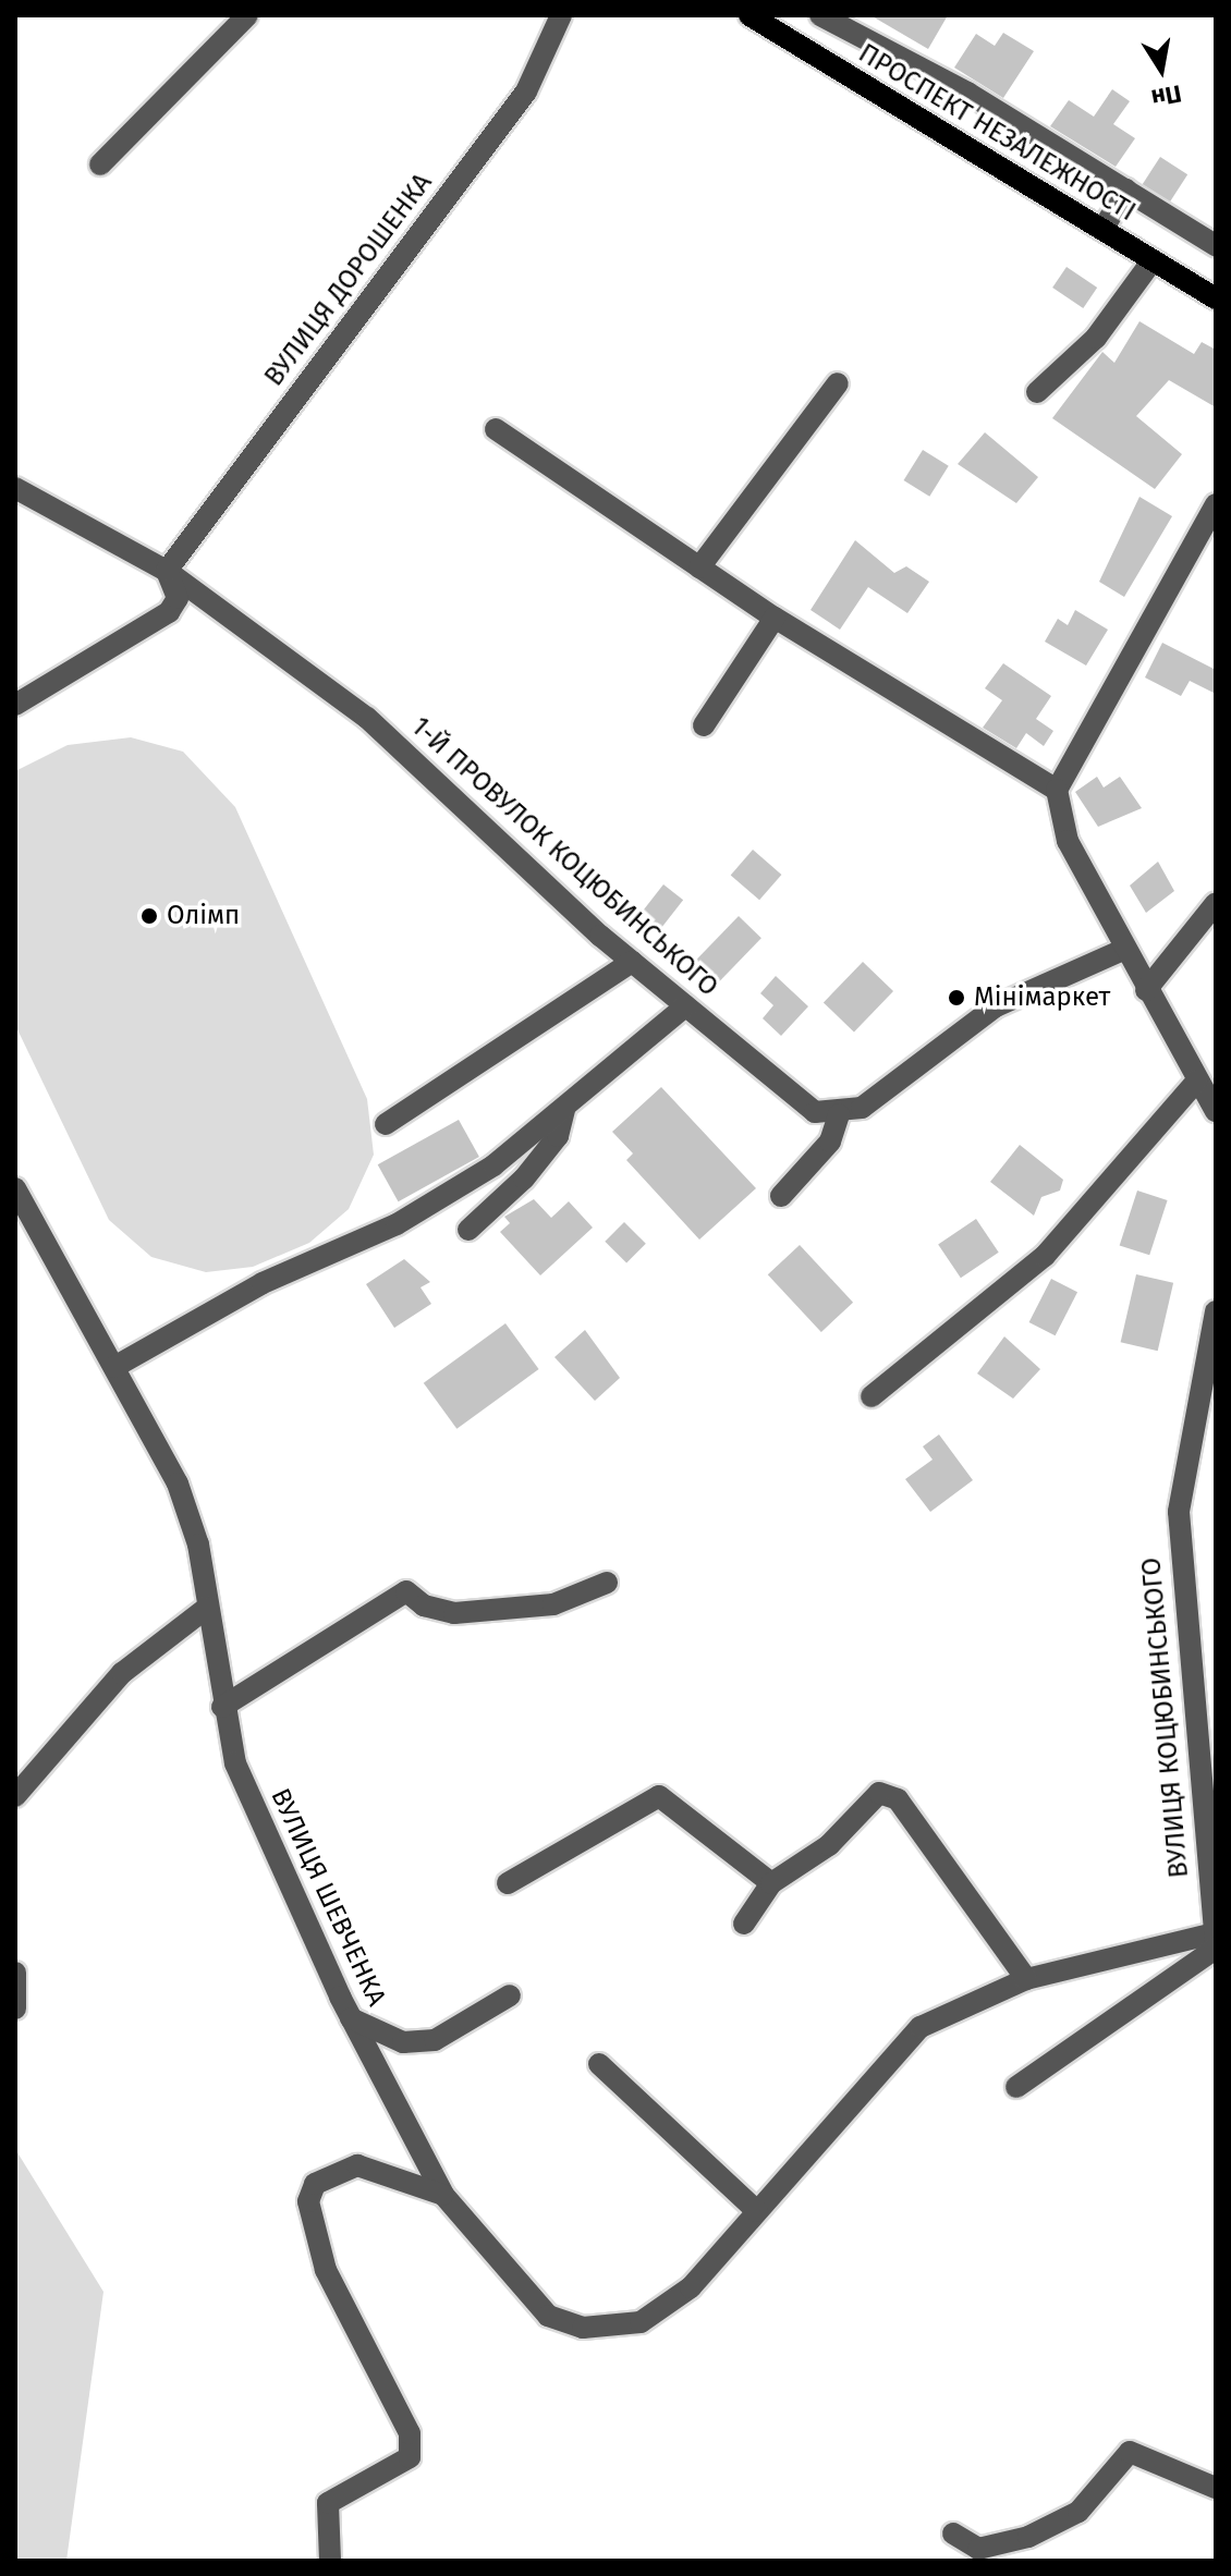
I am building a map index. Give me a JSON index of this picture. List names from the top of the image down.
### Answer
{
  "streets": {
    "main road": ["ПРОСПЕКТ НЕЗАЛЕЖНОСТІ"],
    "street": [
      "ВУЛИЦЯ ДОРОШЕНКА",
      "1-Й ПРОВУЛОК КОЦЮБИНСЬКОГО",
      "ВУЛИЦЯ КОЦЮБИНСЬКОГО",
      "ВУЛИЦЯ ШЕВЧЕНКА"
    ]
  },
  "crossings": [
    ["ВУЛИЦЯ ДОРОШЕНКА", "1-Й ПРОВУЛОК КОЦЮБИНСЬКОГО"]
  ],
  "places": ["Олімп", "Мінімаркет"],
  "north": "bottom"
}
